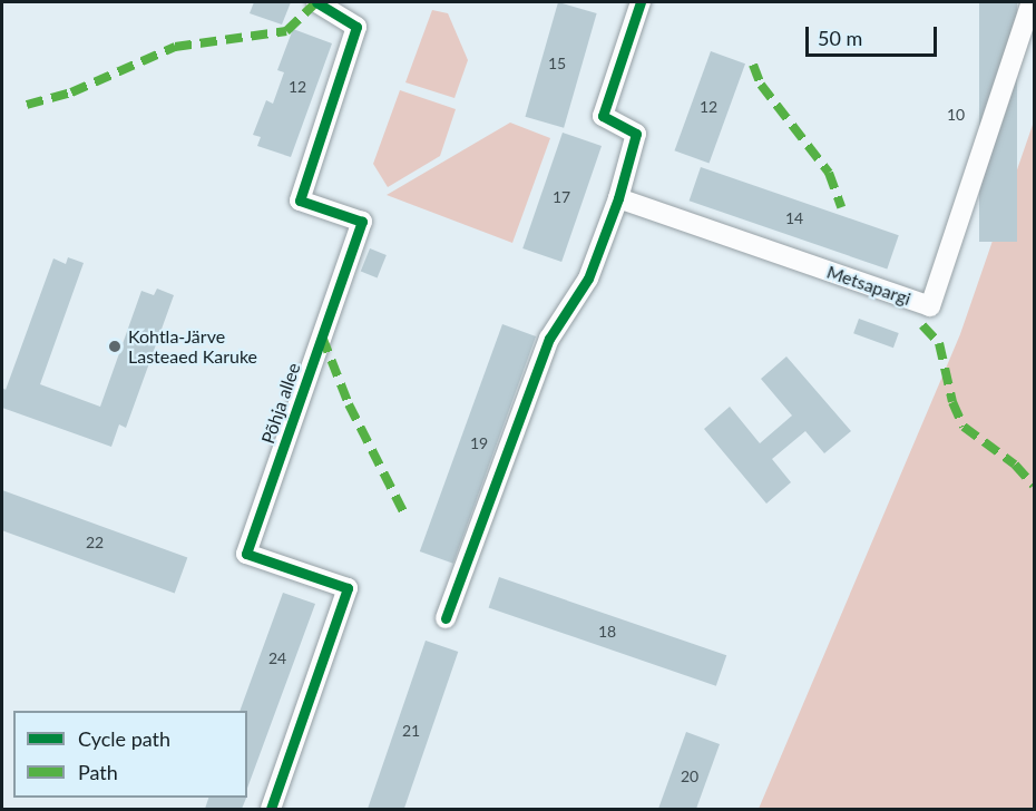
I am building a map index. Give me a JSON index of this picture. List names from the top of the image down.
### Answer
{
  "streets": {
    "street": ["Metsapargi", "Põhja allee"]
  },
  "places": ["Kohtla-Järve Lasteaed Karuke"],
  "house_numbers": [
    "15",
    "12",
    "12",
    "10",
    "17",
    "14",
    "19",
    "22",
    "18",
    "24",
    "21",
    "20"
  ],
  "legend": ["Cycle path", "Path"],
  "scale_bar": "50 m"
}
